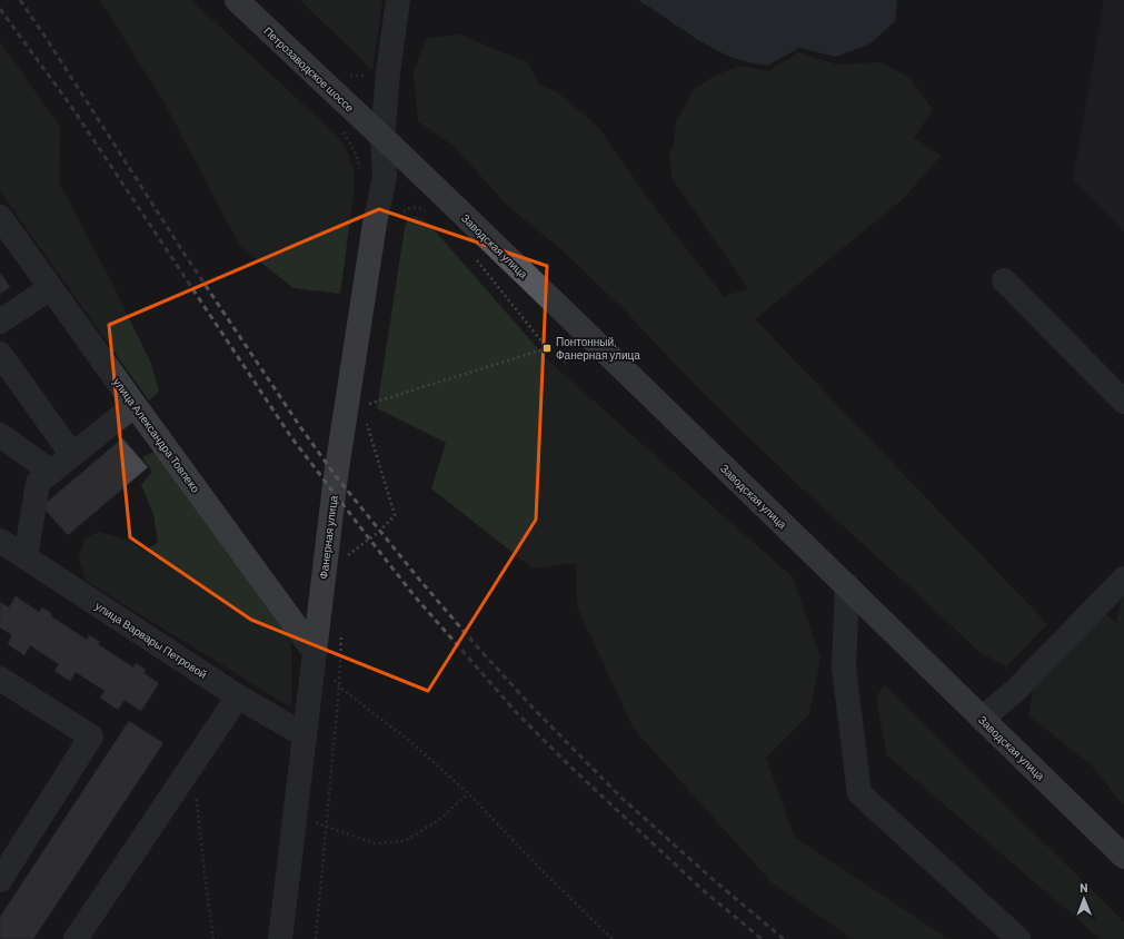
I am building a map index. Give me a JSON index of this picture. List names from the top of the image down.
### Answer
{
  "streets": {
    "main road": ["Петрозаводское шоссе", "Заводская улица"],
    "street": ["улица Александра Товпеко", "Фанерная улица", "улица Варвары Петровой"]
  },
  "crossings": [
    ["Петрозаводское шоссе", "Заводская улица"],
    ["Петрозаводское шоссе", "Фанерная улица"],
    ["Заводская улица", "Фанерная улица"],
    ["улица Александра Товпеко", "Фанерная улица"],
    ["Фанерная улица", "улица Варвары Петровой"]
  ],
  "places": {
    "transit": ["Понтонный, Фанерная улица"]
  },
  "north": "top"
}
